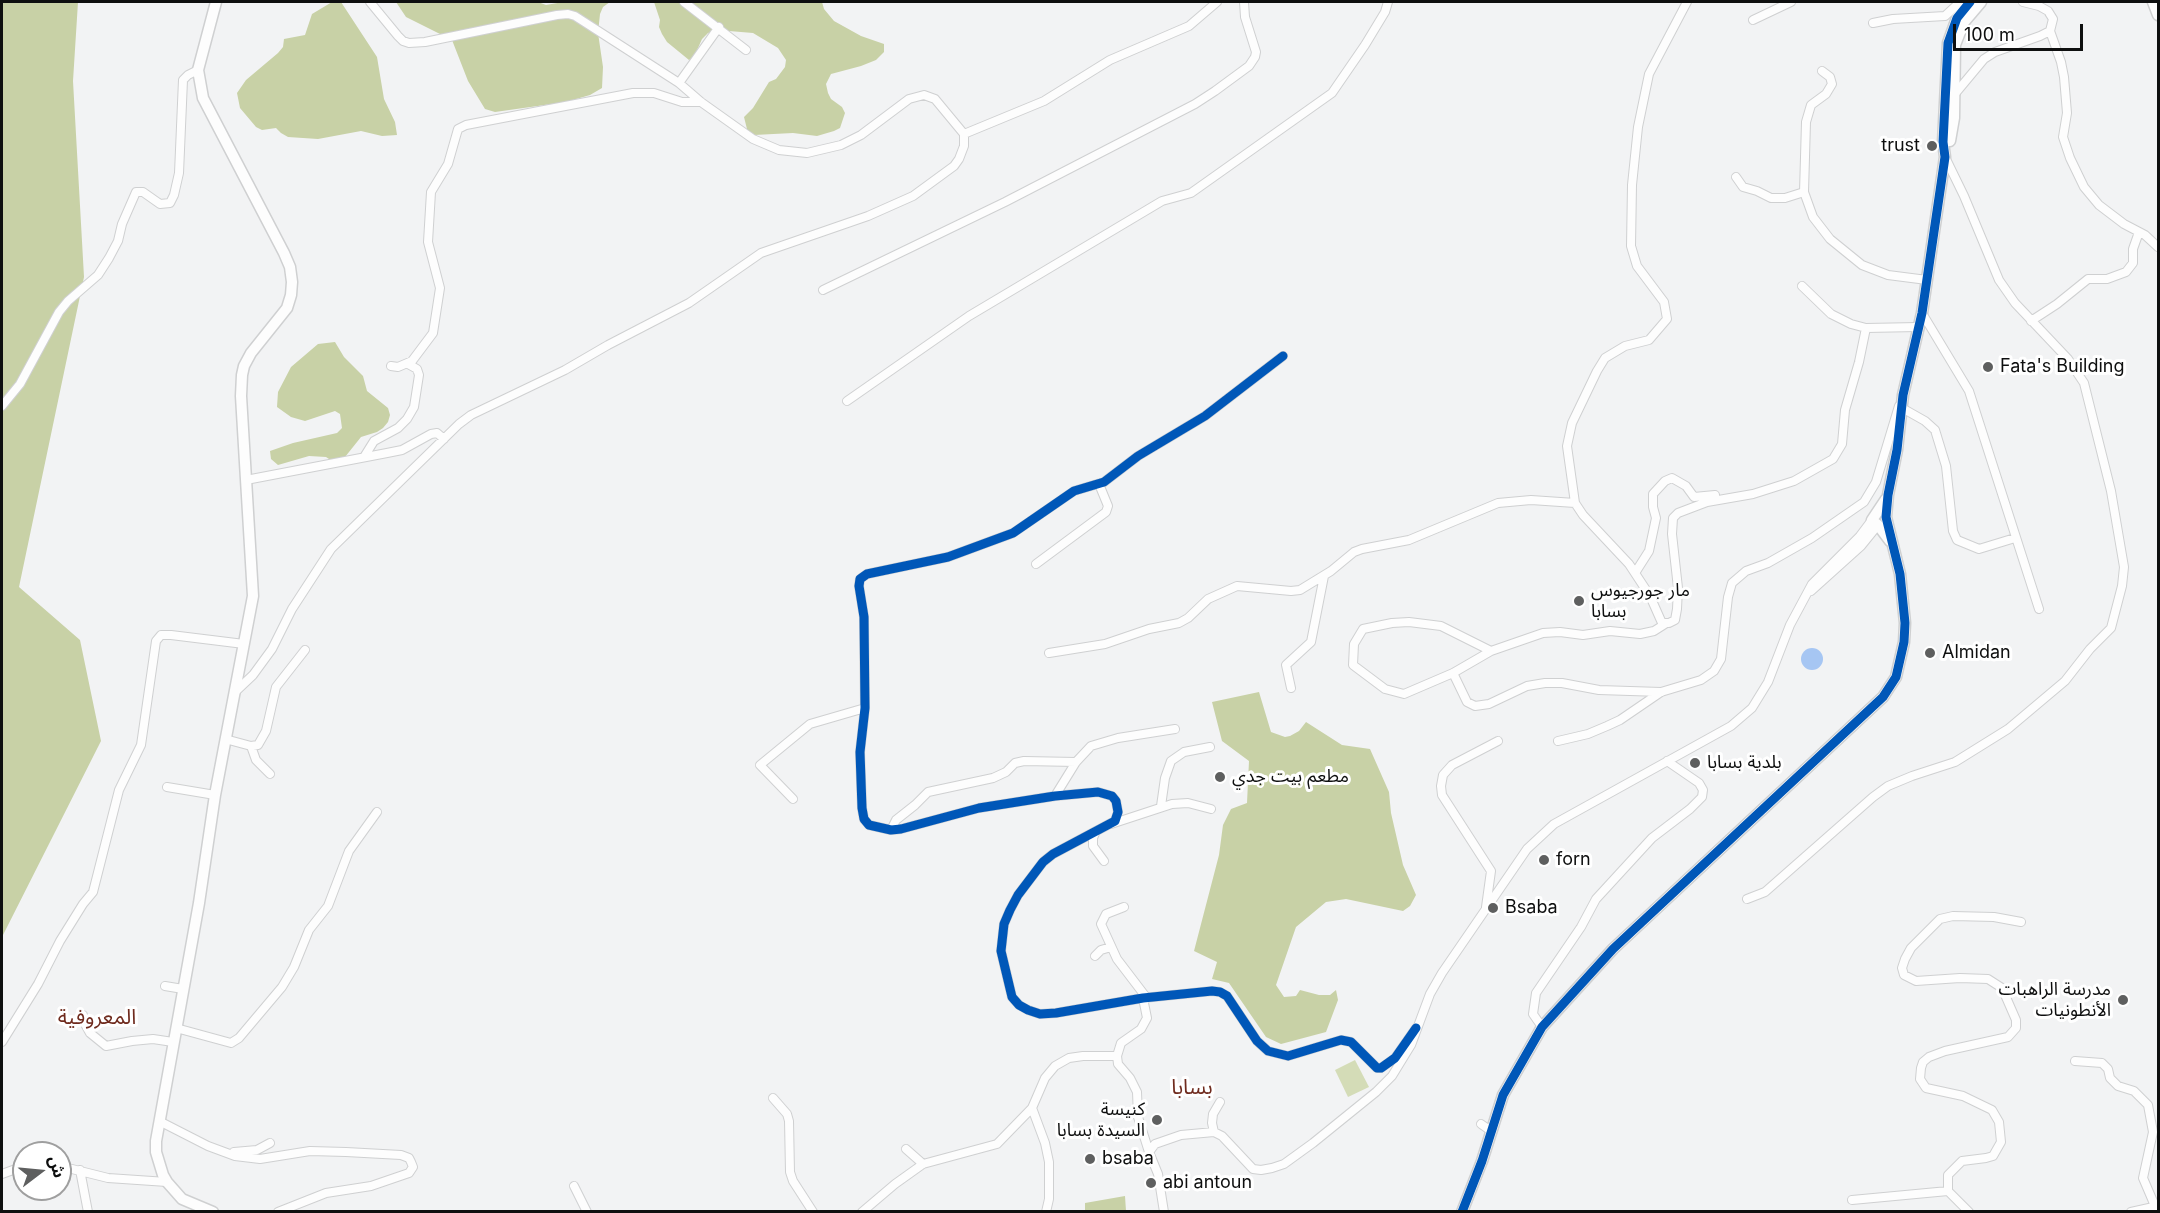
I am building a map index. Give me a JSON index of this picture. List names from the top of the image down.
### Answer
{
  "districts": ["المعروفية", "بسابا"],
  "places": [
    "trust",
    "Fata's Building",
    "مار جورجيوس بسابا",
    "Almidan",
    "بلدية بسابا",
    "مطعم بيت جدي",
    "forn",
    "Bsaba",
    "مدرسة الراهبات الأنطونيات",
    "كنيسة السيدة بسابا",
    "bsaba",
    "abi antoun"
  ],
  "scale_bar": "100 m",
  "north": "right"
}
